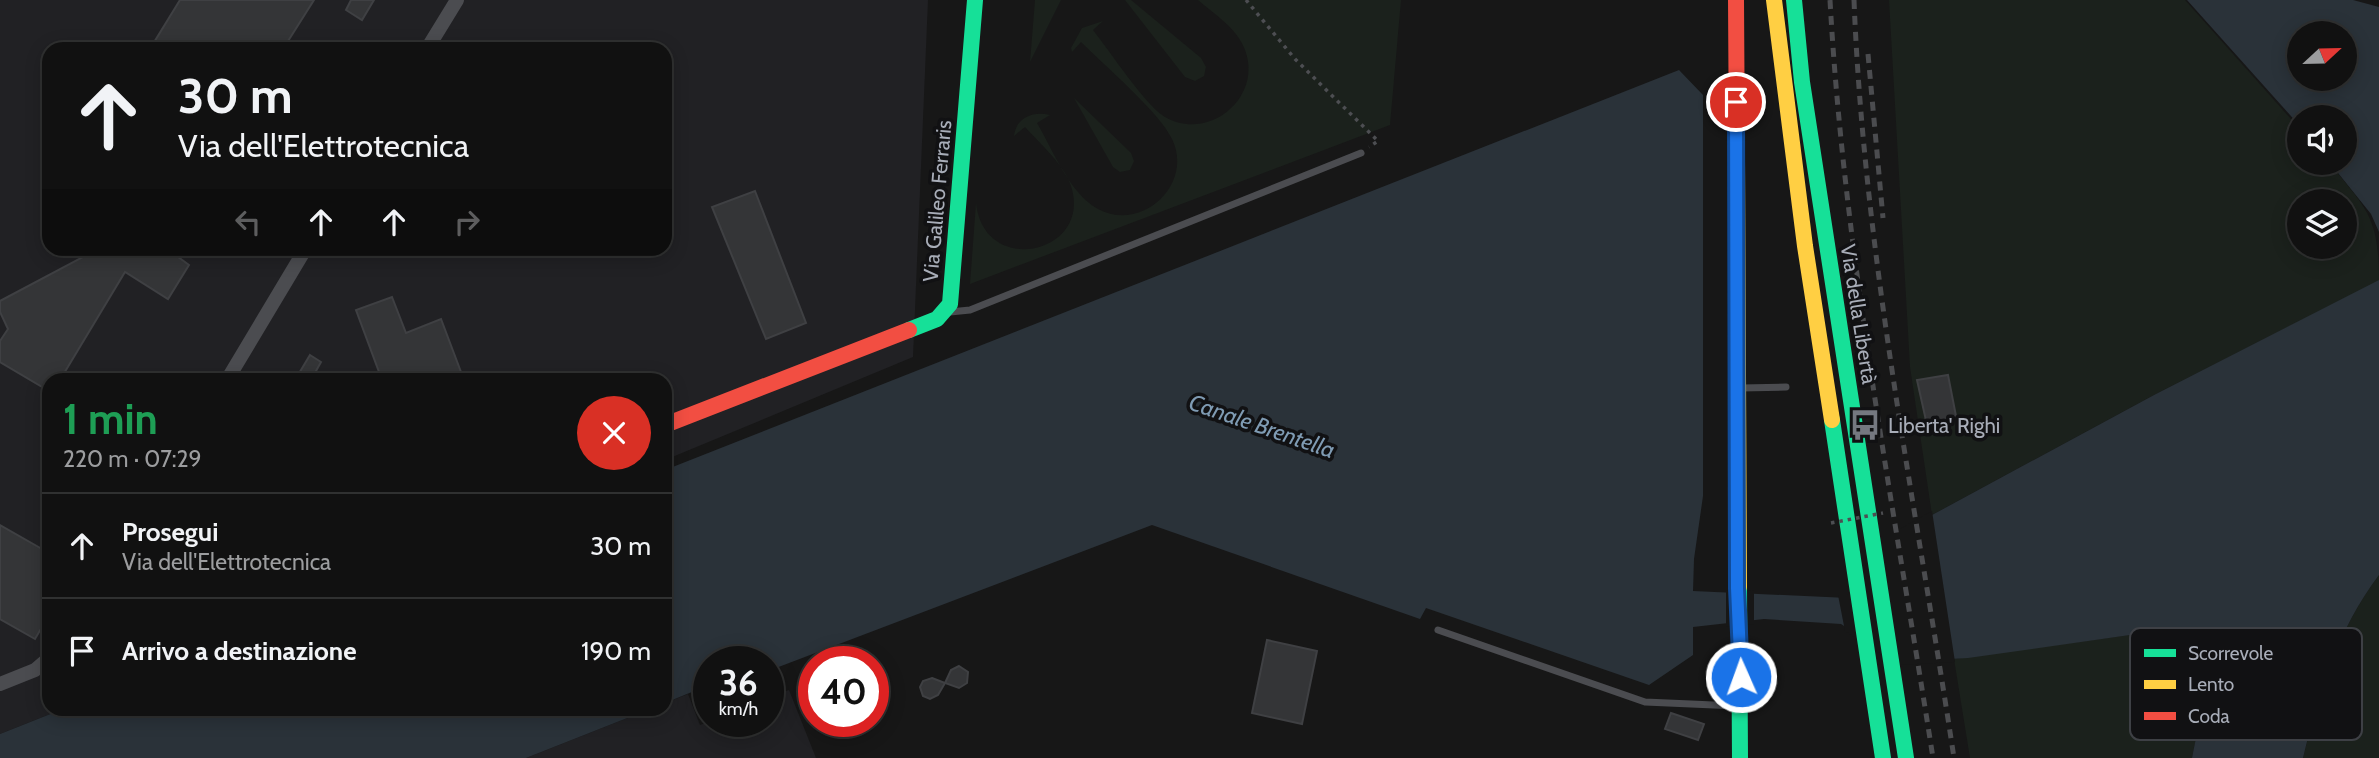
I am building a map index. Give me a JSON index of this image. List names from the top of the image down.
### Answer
{
  "streets": {
    "main road": ["Via Galileo Ferraris", "Via della Libertà"]
  },
  "water": ["Canale Brentella"],
  "places": {
    "bus stop": ["Liberta' Righi"]
  },
  "legend": ["Scorrevole", "Lento", "Coda"],
  "north": "right",
  "page": {
    "turn": ["30 m", "Via dell'Elettrotecnica"],
    "heading": ["1 min", "220 m · 07:29"],
    "list": [
      {
        "name": "Prosegui",
        "note": "Via dell'Elettrotecnica",
        "value": "30 m"
      },
      {
        "name": "Arrivo a destinazione",
        "value": "190 m"
      }
    ],
    "speed": "36 km/h",
    "limit": "40"
  }
}
